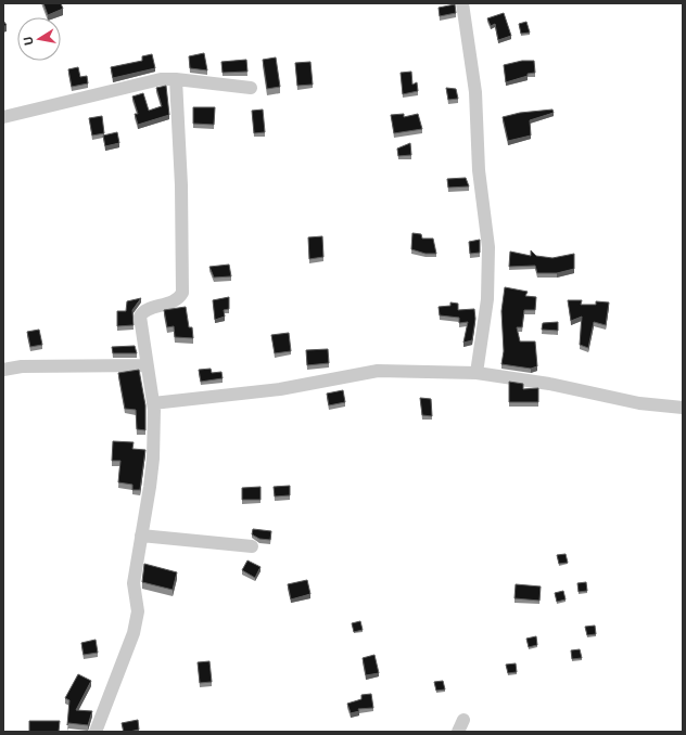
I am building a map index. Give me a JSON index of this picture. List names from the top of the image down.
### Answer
{
  "north": "left"
}
